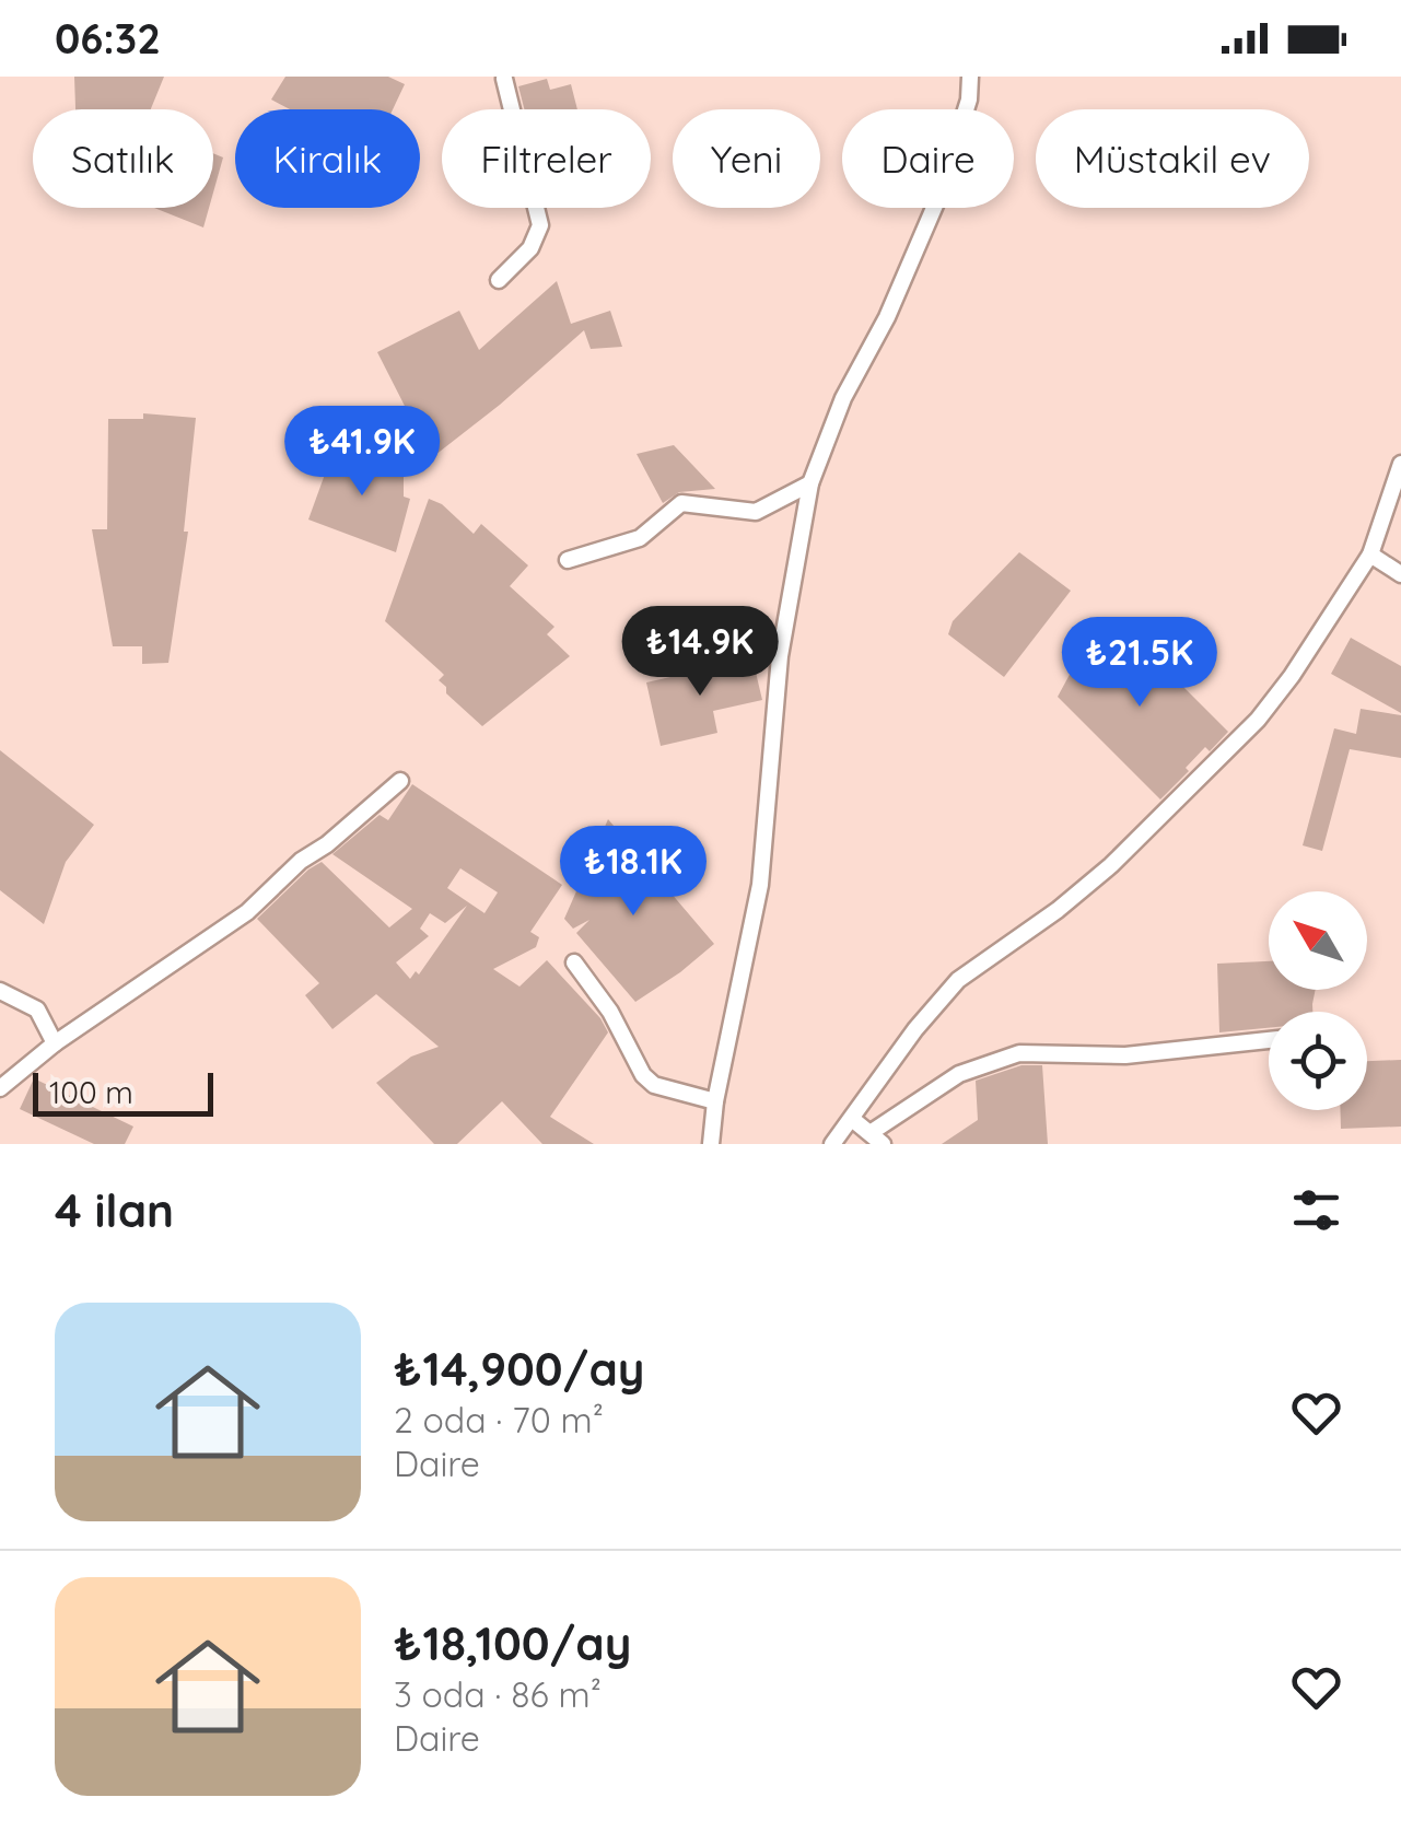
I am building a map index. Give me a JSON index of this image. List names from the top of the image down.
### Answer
{
  "scale_bar": "100 m",
  "north": "top left",
  "page": {
    "status": "06:32",
    "chip": [
      "Satılık",
      "Kiralık",
      "Filtreler",
      "Yeni",
      "Daire",
      "Müstakil ev"
    ],
    "price": [
      "₺41.9K",
      "₺14.9K",
      "₺21.5K",
      "₺18.1K"
    ],
    "scale": "100 m",
    "heading": "4 ilan",
    "list": [
      {
        "name": "₺14,900/ay",
        "note": "2 oda · 70 m² · Daire"
      },
      {
        "name": "₺18,100/ay",
        "note": "3 oda · 86 m² · Daire"
      }
    ]
  }
}
